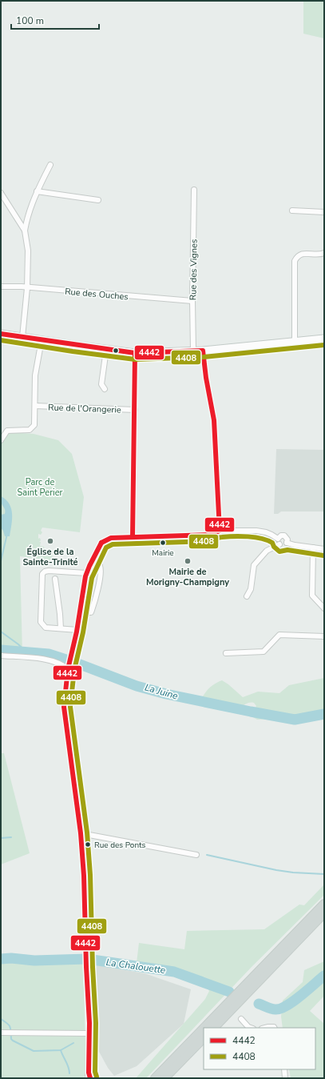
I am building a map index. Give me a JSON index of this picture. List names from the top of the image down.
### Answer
{
  "streets": {
    "street": ["Rue des Vignes", "Rue des Ouches", "Rue de l'Orangerie"]
  },
  "crossings": [
    ["Rue des Vignes", "Rue des Ouches"]
  ],
  "water": ["La Juine", "La Chalouette"],
  "parks": ["Parc de Saint Perier"],
  "places": [
    "Église de la Sainte-Trinité",
    "Mairie",
    "Mairie de Morigny-Champigny",
    "Rue des Ponts"
  ],
  "lines": ["transit line 4442", "transit line 4408"],
  "legend": ["4442", "4408"],
  "scale_bar": "100 m"
}
